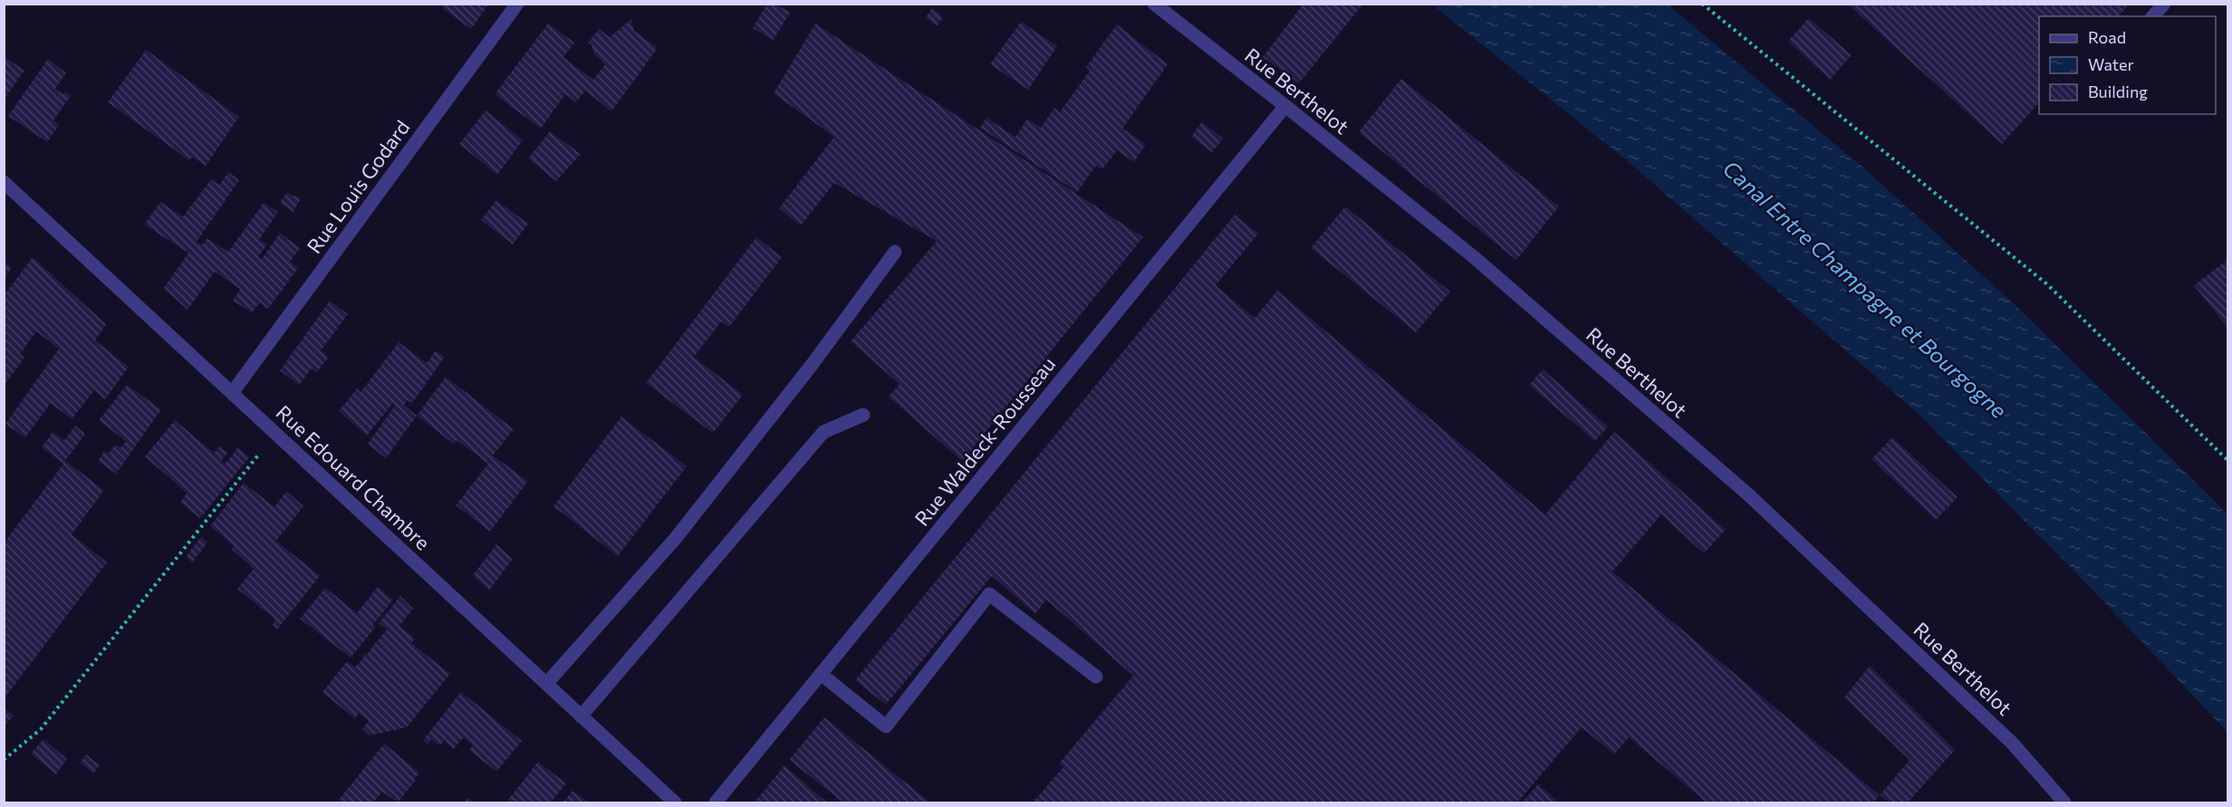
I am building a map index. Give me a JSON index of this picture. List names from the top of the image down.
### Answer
{
  "streets": {
    "street": [
      "Rue Berthelot",
      "Rue Louis Godard",
      "Rue Waldeck-Rousseau",
      "Rue Edouard Chambre"
    ]
  },
  "crossings": [
    ["Rue Berthelot", "Rue Waldeck-Rousseau"],
    ["Rue Louis Godard", "Rue Edouard Chambre"]
  ],
  "water": ["Canal Entre Champagne et Bourgogne"],
  "legend": ["Road", "Water", "Building"]
}
